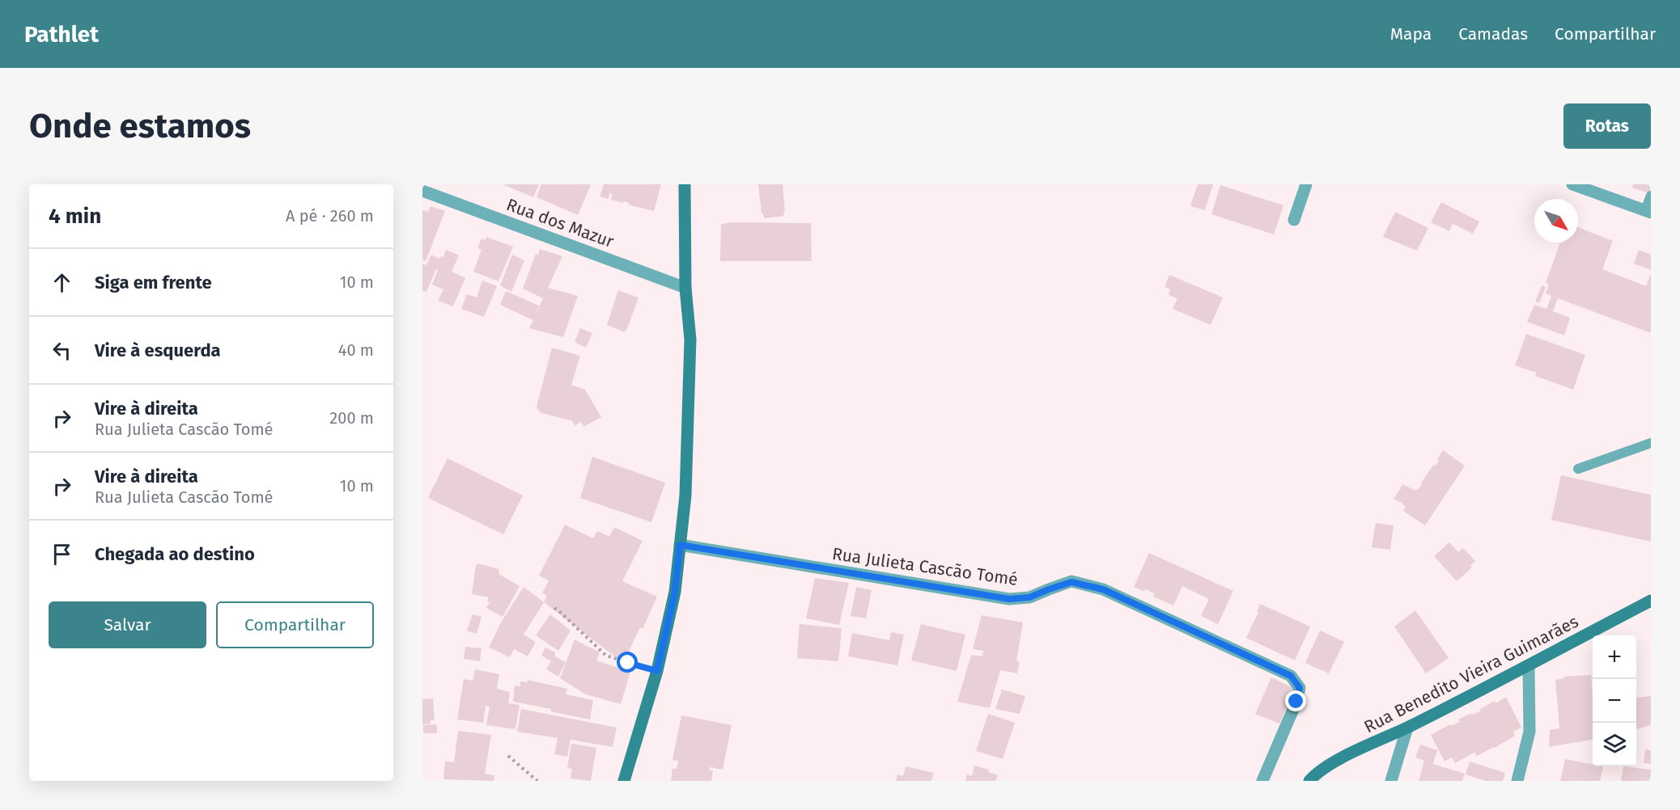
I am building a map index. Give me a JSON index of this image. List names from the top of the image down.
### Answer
{
  "streets": {
    "main road": ["Rua Benedito Vieira Guimarães"],
    "street": ["Rua dos Mazur", "Rua Julieta Cascão Tomé"]
  },
  "north": "bottom right",
  "page": {
    "header": "Pathlet",
    "nav": ["Mapa", "Camadas", "Compartilhar"],
    "buttons": [
      "Rotas",
      ["Salvar", "Compartilhar"]
    ],
    "title": "Onde estamos",
    "heading": ["4 min", "A pé · 260 m"],
    "list": [
      ["Siga em frente", "10 m"],
      ["Vire à esquerda", "40 m"],
      ["Vire à direita", "Rua Julieta Cascão Tomé", "200 m"],
      ["Vire à direita", "Rua Julieta Cascão Tomé", "10 m"],
      "Chegada ao destino"
    ],
    "map_buttons": ["+", "−"]
  }
}
